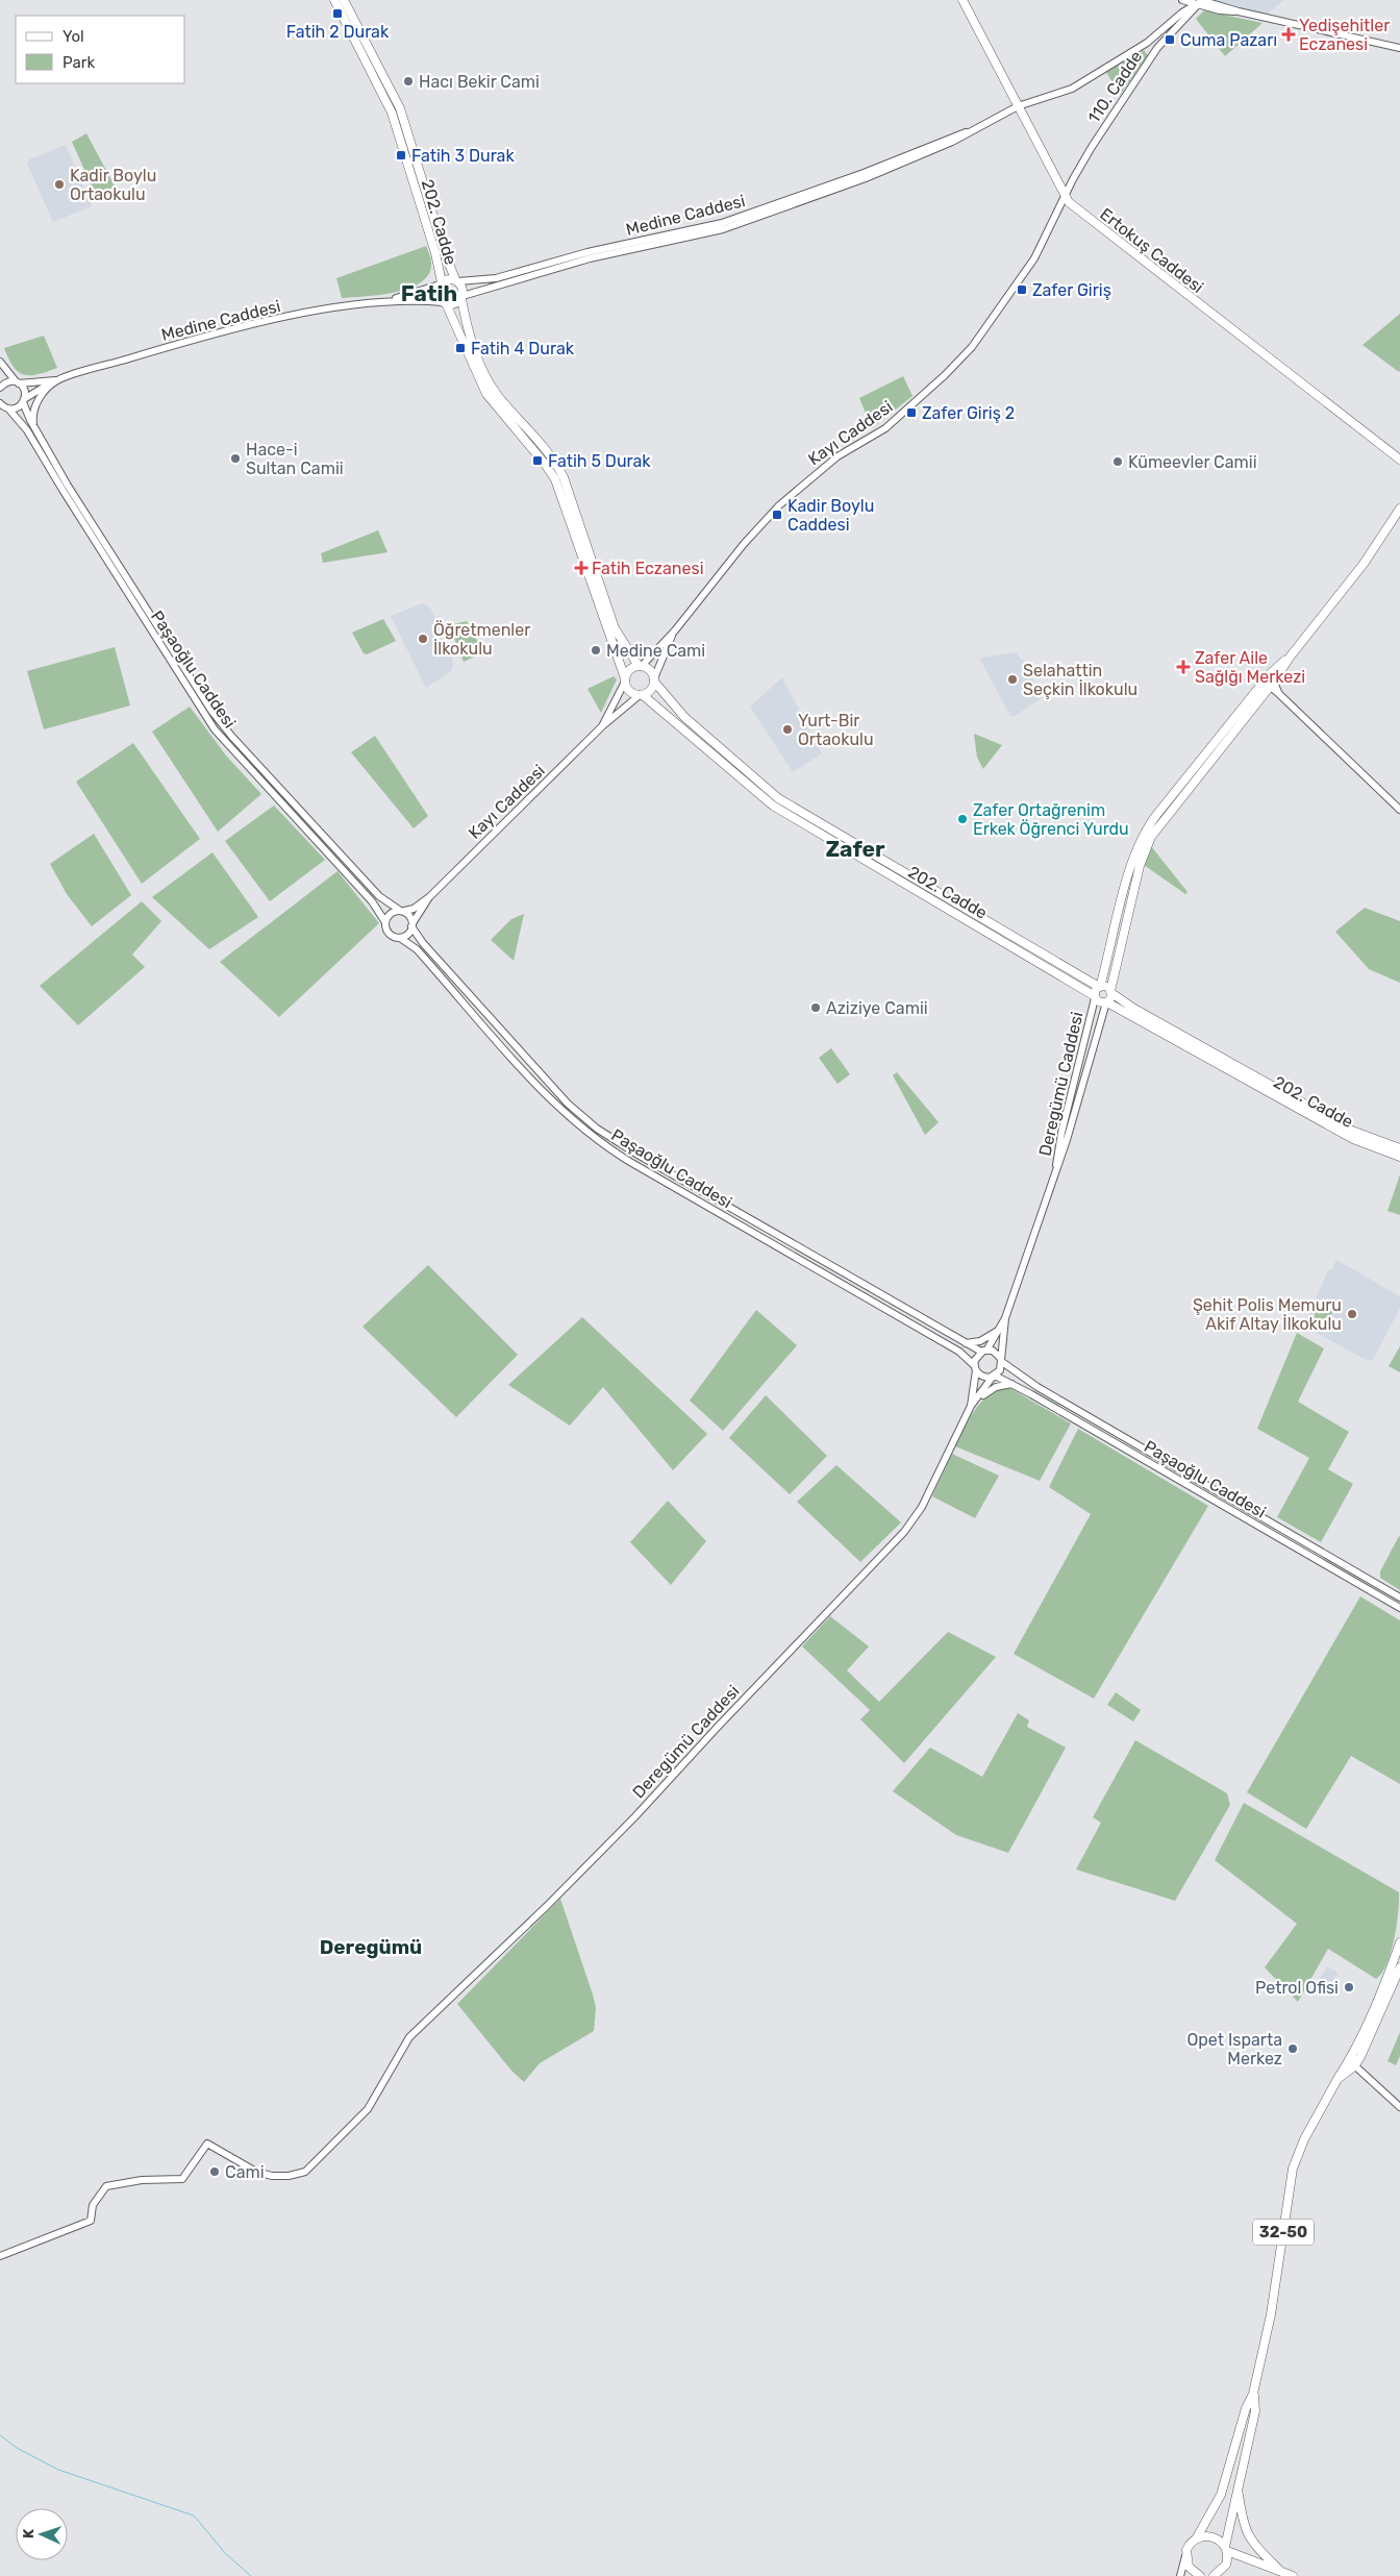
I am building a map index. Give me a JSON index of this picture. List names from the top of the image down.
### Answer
{
  "streets": {
    "main road": ["202. Cadde", "Ertokuş Caddesi", "32-50"],
    "street": [
      "110. Cadde",
      "Medine Caddesi",
      "Kayı Caddesi",
      "Paşaoğlu Caddesi",
      "Deregümü Caddesi"
    ]
  },
  "crossings": [
    ["110. Cadde", "Medine Caddesi"],
    ["110. Cadde", "Ertokuş Caddesi"],
    ["110. Cadde", "Kayı Caddesi"],
    ["Medine Caddesi", "202. Cadde"],
    ["Medine Caddesi", "Ertokuş Caddesi"],
    ["Medine Caddesi", "Paşaoğlu Caddesi"],
    ["202. Cadde", "Kayı Caddesi"],
    ["202. Cadde", "Deregümü Caddesi"],
    ["Ertokuş Caddesi", "Kayı Caddesi"],
    ["Kayı Caddesi", "Paşaoğlu Caddesi"],
    ["Paşaoğlu Caddesi", "Deregümü Caddesi"]
  ],
  "districts": ["Fatih", "Zafer", "Deregümü"],
  "places": {
    "transit": [
      "Fatih 2 Durak",
      "Cuma Pazarı",
      "Fatih 3 Durak",
      "Zafer Giriş",
      "Fatih 4 Durak",
      "Zafer Giriş 2",
      "Fatih 5 Durak",
      "Kadir Boylu Caddesi"
    ],
    "health": ["Yedişehitler Eczanesi", "Fatih Eczanesi", "Zafer Aile Sağlğı Merkezi"],
    "other": [
      "Hacı Bekir Cami",
      "Kadir Boylu Ortaokulu",
      "Hace-i Sultan Camii",
      "Kümeevler Camii",
      "Öğretmenler İlkokulu",
      "Medine Cami",
      "Selahattin Seçkin İlkokulu",
      "Yurt-Bir Ortaokulu",
      "Zafer Ortağrenim Erkek Öğrenci Yurdu",
      "Aziziye Camii",
      "Şehit Polis Memuru Akif Altay İlkokulu",
      "Petrol Ofisi",
      "Opet Isparta Merkez",
      "Cami"
    ]
  },
  "legend": ["Yol", "Park"],
  "north": "left"
}
